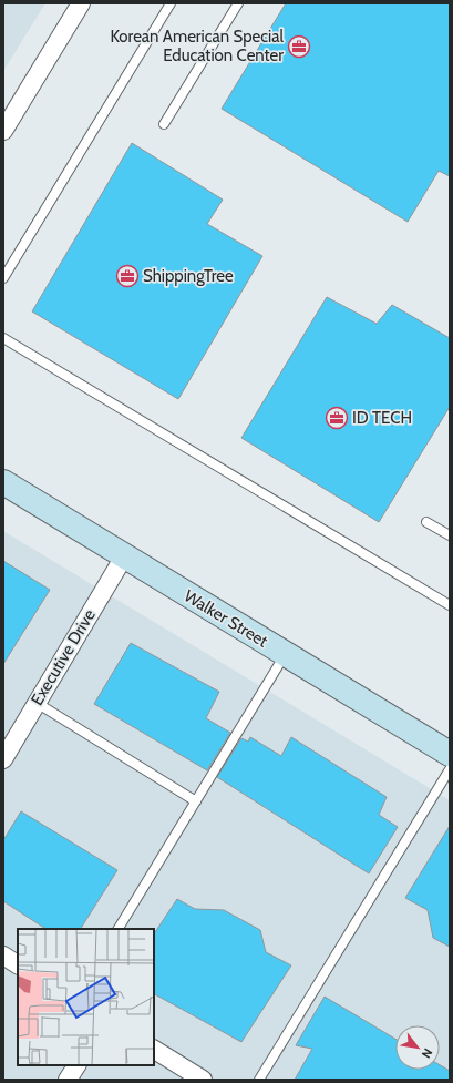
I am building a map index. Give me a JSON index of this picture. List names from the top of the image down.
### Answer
{
  "streets": {
    "main road": ["Walker Street"],
    "street": ["Executive Drive"]
  },
  "crossings": [
    ["Walker Street", "Executive Drive"]
  ],
  "places": {
    "office": ["Korean American Special Education Center", "ShippingTree", "ID TECH"]
  },
  "north": "bottom right"
}
